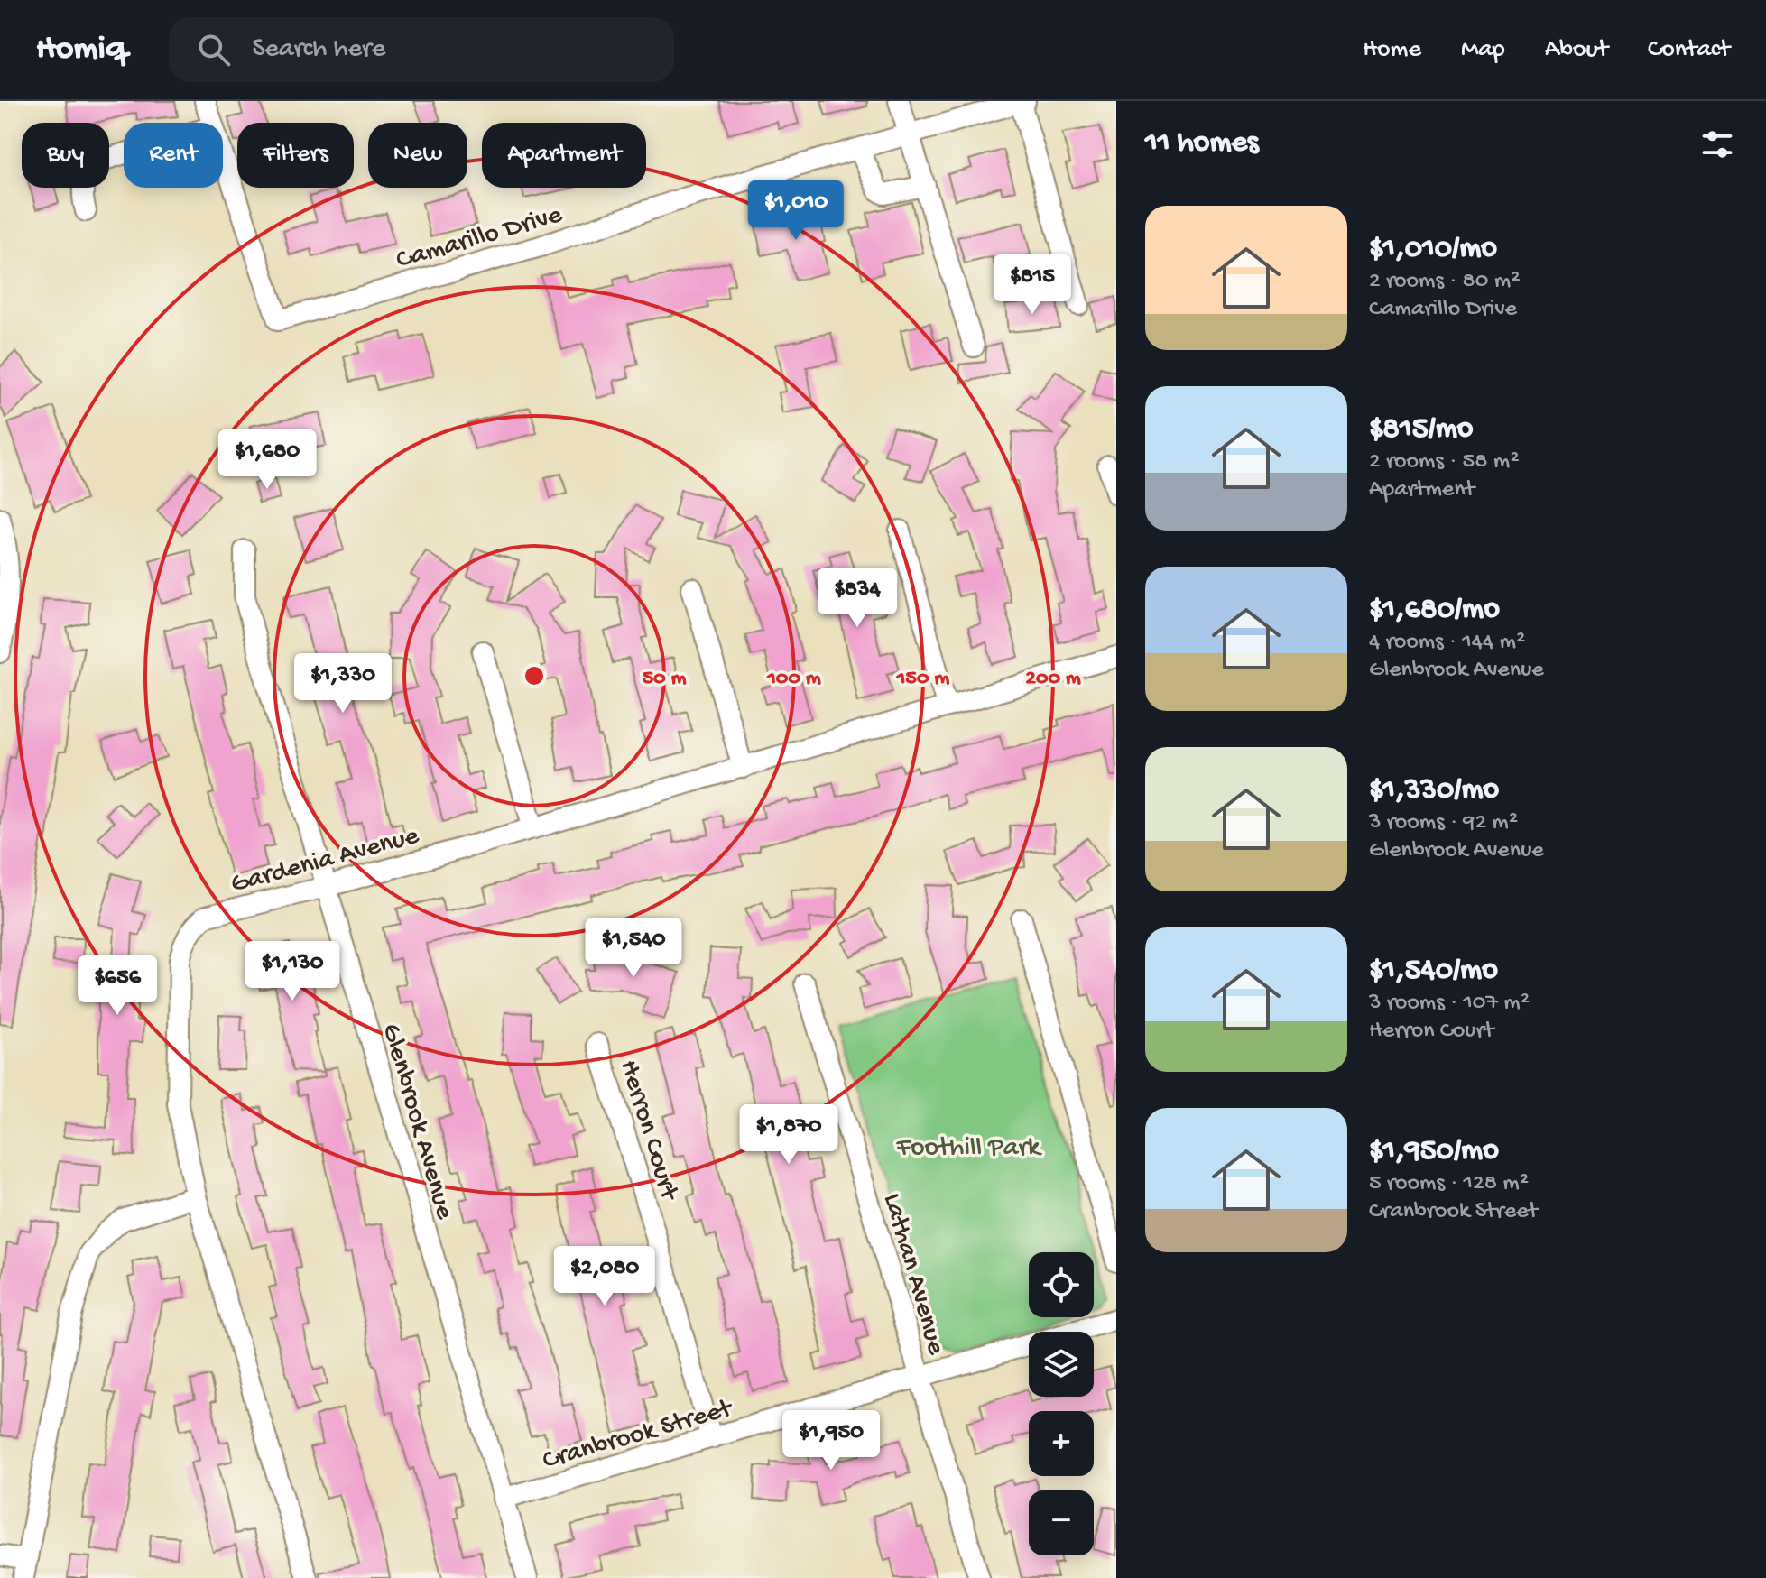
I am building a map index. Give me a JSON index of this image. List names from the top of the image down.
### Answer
{
  "streets": {
    "street": [
      "Camarillo Drive",
      "Gardenia Avenue",
      "Glenbrook Avenue",
      "Herron Court",
      "Lathan Avenue",
      "Cranbrook Street"
    ]
  },
  "crossings": [
    ["Gardenia Avenue", "Glenbrook Avenue"],
    ["Glenbrook Avenue", "Cranbrook Street"],
    ["Herron Court", "Cranbrook Street"],
    ["Lathan Avenue", "Cranbrook Street"]
  ],
  "parks": ["Foothill Park"],
  "page": {
    "header": "Homiq",
    "search": "Search here",
    "nav": [
      "Home",
      "Map",
      "About",
      "Contact"
    ],
    "heading": "11 homes",
    "chip": [
      "Buy",
      "Rent",
      "Filters",
      "New",
      "Apartment"
    ],
    "price": [
      "$1,010",
      "$815",
      "$1,680",
      "$834",
      "$1,330",
      "$1,540",
      "$1,130",
      "$656",
      "$1,870",
      "$2,080",
      "$1,950"
    ],
    "list": [
      {
        "name": "$1,010/mo",
        "note": "2 rooms · 80 m² · Camarillo Drive"
      },
      {
        "name": "$815/mo",
        "note": "2 rooms · 58 m² · Apartment"
      },
      {
        "name": "$1,680/mo",
        "note": "4 rooms · 144 m² · Glenbrook Avenue"
      },
      {
        "name": "$1,330/mo",
        "note": "3 rooms · 92 m² · Glenbrook Avenue"
      },
      {
        "name": "$1,540/mo",
        "note": "3 rooms · 107 m² · Herron Court"
      },
      {
        "name": "$1,950/mo",
        "note": "5 rooms · 128 m² · Cranbrook Street"
      }
    ],
    "map_buttons": ["+", "−"]
  },
  "rings": [
    "50 m",
    "100 m",
    "150 m",
    "200 m"
  ]
}
